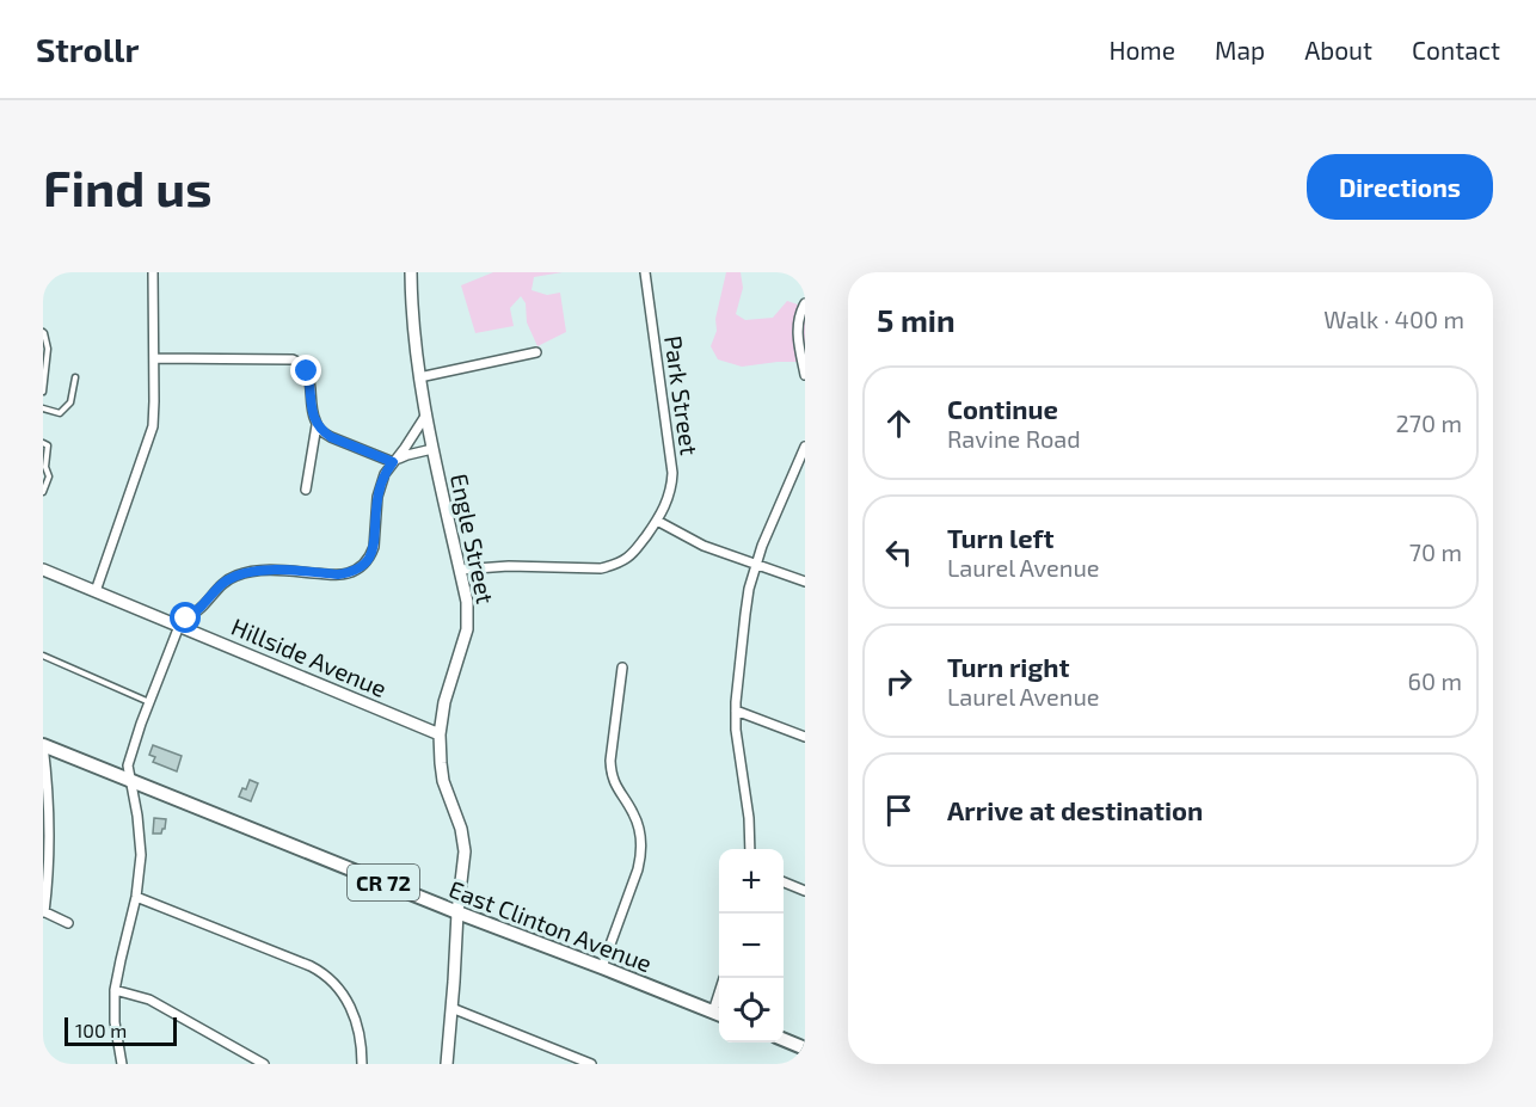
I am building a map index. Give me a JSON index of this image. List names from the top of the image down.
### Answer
{
  "streets": {
    "main road": ["CR 72", "East Clinton Avenue"],
    "street": ["Park Street", "Engle Street", "Hillside Avenue"]
  },
  "crossings": [
    ["Park Street", "Engle Street"],
    ["Engle Street", "Hillside Avenue"],
    ["Engle Street", "East Clinton Avenue"]
  ],
  "scale_bar": "100 m",
  "page": {
    "header": "Strollr",
    "nav": [
      "Home",
      "Map",
      "About",
      "Contact"
    ],
    "buttons": "Directions",
    "title": "Find us",
    "heading": ["5 min", "Walk · 400 m"],
    "list": [
      ["Continue", "Ravine Road", "270 m"],
      ["Turn left", "Laurel Avenue", "70 m"],
      ["Turn right", "Laurel Avenue", "60 m"],
      "Arrive at destination"
    ],
    "map_buttons": ["+", "−"],
    "scale": "100 m"
  }
}
